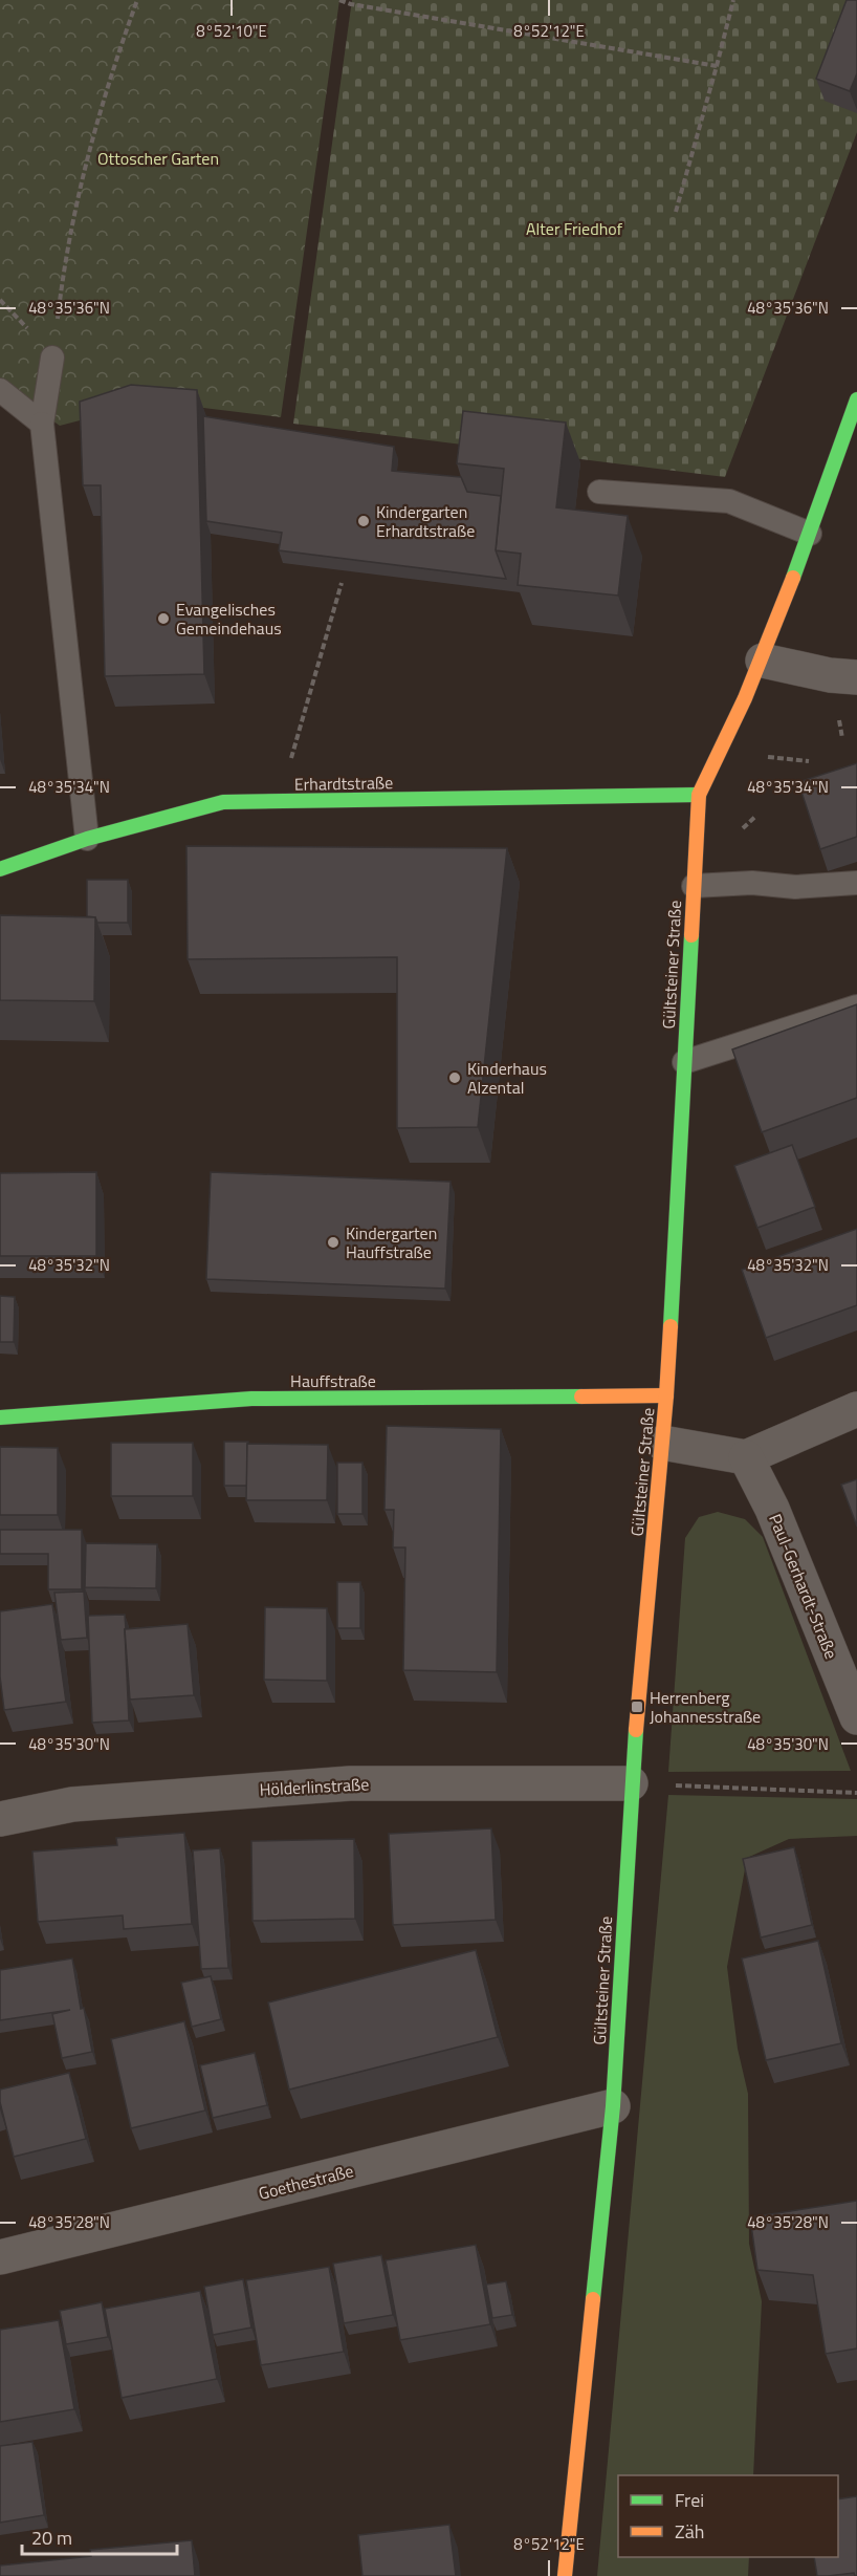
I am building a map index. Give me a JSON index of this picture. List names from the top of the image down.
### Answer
{
  "streets": {
    "street": [
      "Erhardtstraße",
      "Gültsteiner Straße",
      "Hauffstraße",
      "Paul-Gerhardt-Straße",
      "Hölderlinstraße",
      "Goethestraße"
    ]
  },
  "crossings": [
    ["Erhardtstraße", "Gültsteiner Straße"],
    ["Gültsteiner Straße", "Hauffstraße"],
    ["Gültsteiner Straße", "Hölderlinstraße"],
    ["Gültsteiner Straße", "Goethestraße"]
  ],
  "parks": ["Ottoscher Garten", "Alter Friedhof"],
  "places": {
    "other": [
      "Kindergarten Erhardtstraße",
      "Evangelisches Gemeindehaus",
      "Kinderhaus Alzental",
      "Kindergarten Hauffstraße"
    ],
    "transit": ["Herrenberg Johannesstraße"]
  },
  "legend": ["Frei", "Zäh"],
  "scale_bar": "20 m",
  "coordinates": [
    "8°52'10\"E",
    "8°52'12\"E",
    "48°35'36\"N",
    "48°35'34\"N",
    "48°35'32\"N",
    "48°35'30\"N",
    "48°35'28\"N"
  ]
}
